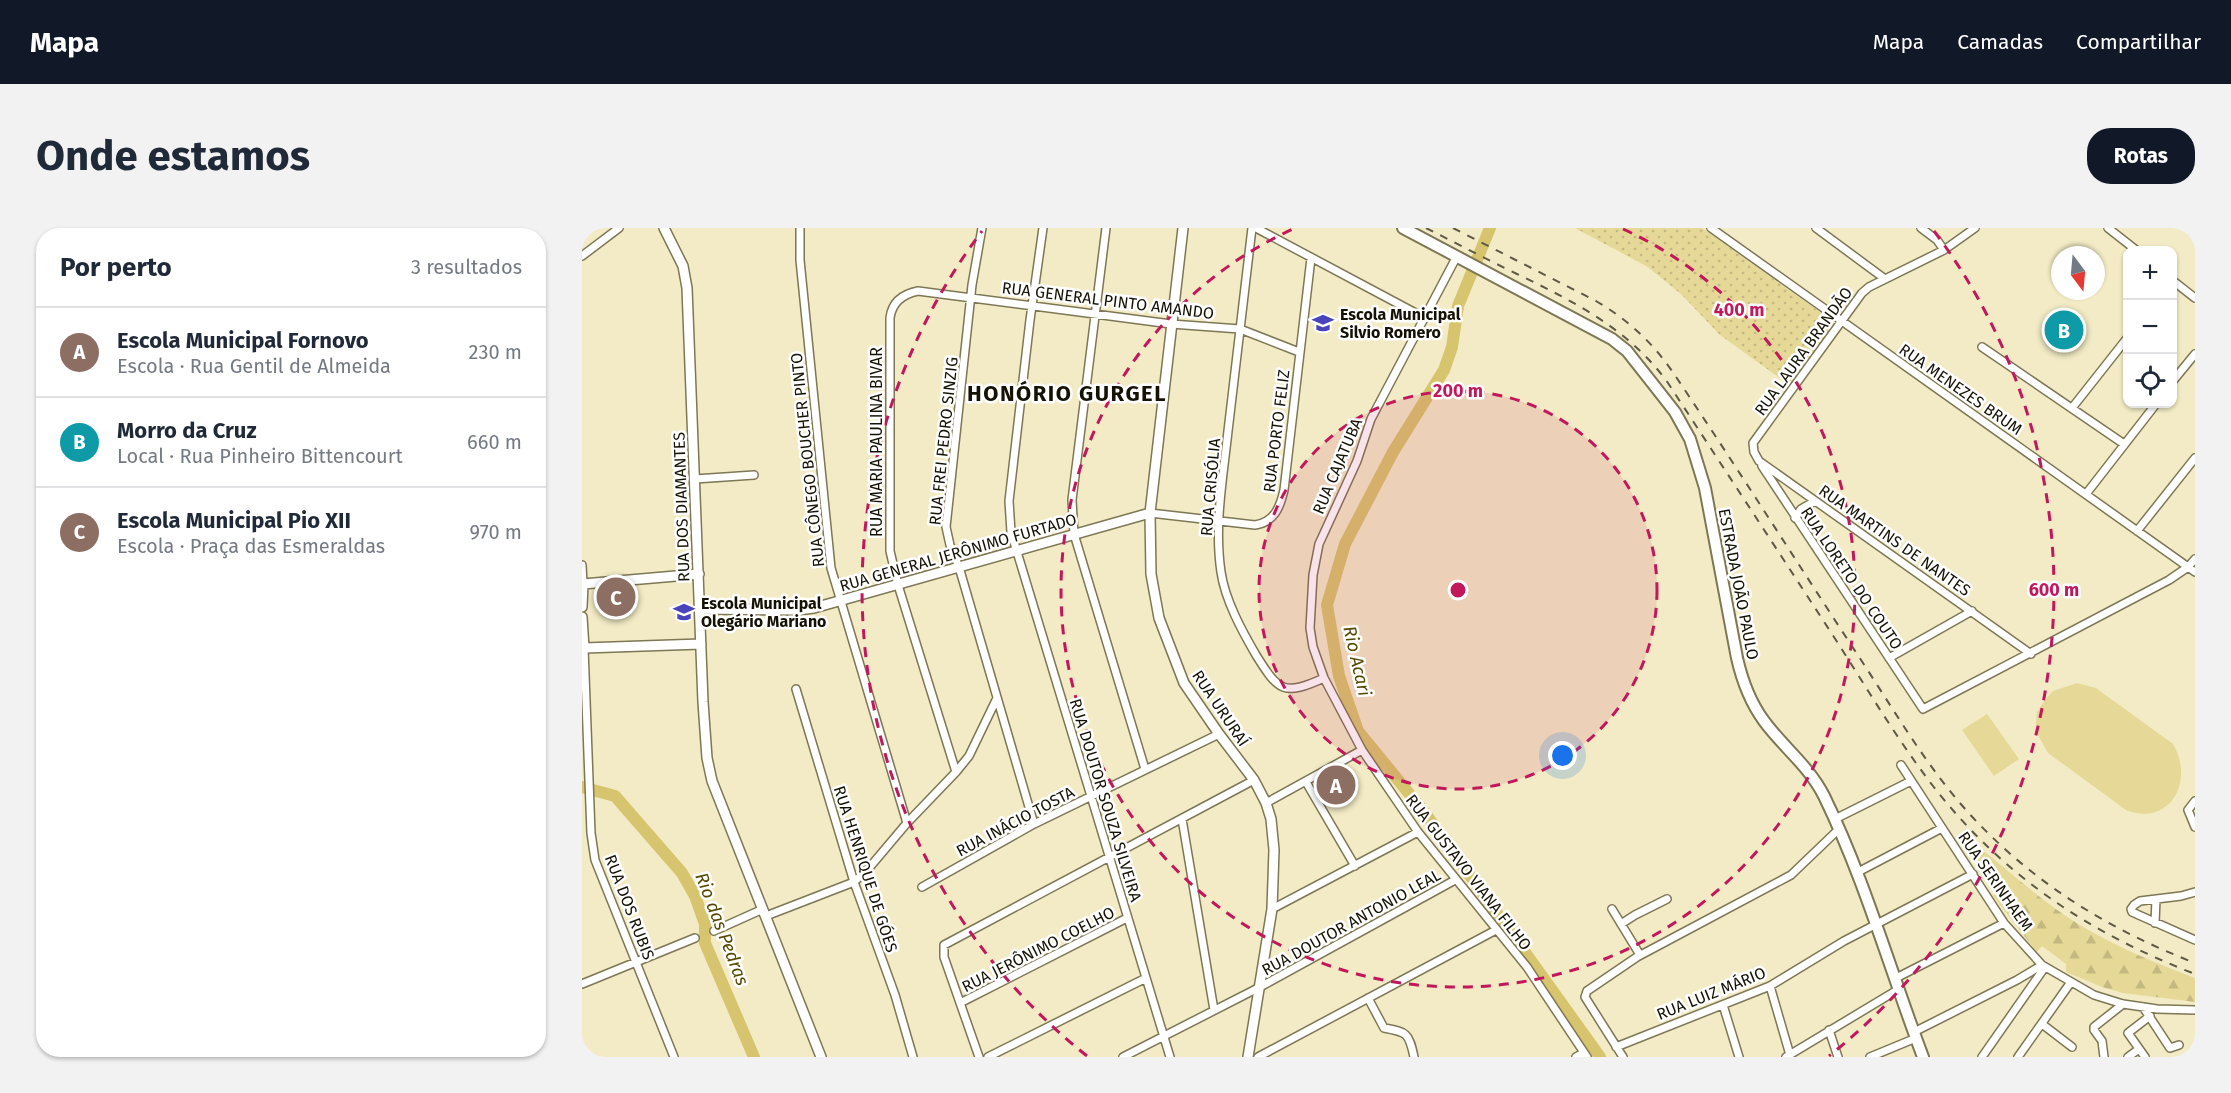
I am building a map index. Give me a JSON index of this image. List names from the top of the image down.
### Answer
{
  "streets": {
    "main road": ["ESTRADA JOÃO PAULO"],
    "street": [
      "RUA GENERAL PINTO AMANDO",
      "RUA LAURA BRANDÃO",
      "RUA MENEZES BRUM",
      "RUA PORTO FELIZ",
      "RUA FREI PEDRO SINZIG",
      "RUA MARIA PAULINA BIVAR",
      "RUA CÔNEGO BOUCHER PINTO",
      "RUA CAJATUBA",
      "RUA CRISÓLIA",
      "RUA DOS DIAMANTES",
      "RUA MARTINS DE NANTES",
      "RUA GENERAL JERÔNIMO FURTADO",
      "RUA LORETO DO COUTO",
      "RUA URURAÍ",
      "RUA DOUTOR SOUZA SILVEIRA",
      "RUA INÁCIO TOSTA",
      "RUA HENRIQUE DE GÓES",
      "RUA GUSTAVO VIANA FILHO",
      "RUA SERINHAEM",
      "RUA DOS RUBIS",
      "RUA DOUTOR ANTONIO LEAL",
      "RUA JERÔNIMO COELHO",
      "RUA LUIZ MÁRIO"
    ]
  },
  "crossings": [
    ["RUA GENERAL PINTO AMANDO", "RUA PORTO FELIZ"],
    ["RUA GENERAL PINTO AMANDO", "RUA FREI PEDRO SINZIG"],
    ["RUA GENERAL PINTO AMANDO", "RUA MARIA PAULINA BIVAR"],
    ["RUA GENERAL PINTO AMANDO", "RUA CRISÓLIA"],
    ["RUA GENERAL PINTO AMANDO", "RUA URURAÍ"],
    ["RUA GENERAL PINTO AMANDO", "RUA DOUTOR SOUZA SILVEIRA"],
    ["RUA LAURA BRANDÃO", "RUA MENEZES BRUM"],
    ["RUA LAURA BRANDÃO", "RUA MARTINS DE NANTES"],
    ["RUA LAURA BRANDÃO", "RUA LORETO DO COUTO"],
    ["RUA PORTO FELIZ", "RUA CRISÓLIA"],
    ["RUA PORTO FELIZ", "RUA GENERAL JERÔNIMO FURTADO"],
    ["RUA PORTO FELIZ", "RUA URURAÍ"],
    ["RUA FREI PEDRO SINZIG", "RUA GENERAL JERÔNIMO FURTADO"],
    ["RUA FREI PEDRO SINZIG", "RUA INÁCIO TOSTA"],
    ["RUA MARIA PAULINA BIVAR", "RUA GENERAL JERÔNIMO FURTADO"],
    ["RUA CÔNEGO BOUCHER PINTO", "RUA GENERAL JERÔNIMO FURTADO"],
    ["RUA CAJATUBA", "RUA CRISÓLIA"],
    ["RUA CAJATUBA", "ESTRADA JOÃO PAULO"],
    ["RUA CAJATUBA", "RUA GUSTAVO VIANA FILHO"],
    ["RUA DOS DIAMANTES", "RUA GENERAL JERÔNIMO FURTADO"],
    ["RUA MARTINS DE NANTES", "RUA LORETO DO COUTO"],
    ["RUA GENERAL JERÔNIMO FURTADO", "RUA URURAÍ"],
    ["RUA GENERAL JERÔNIMO FURTADO", "RUA DOUTOR SOUZA SILVEIRA"],
    ["ESTRADA JOÃO PAULO", "RUA LUIZ MÁRIO"],
    ["RUA URURAÍ", "RUA INÁCIO TOSTA"],
    ["RUA URURAÍ", "RUA DOUTOR ANTONIO LEAL"],
    ["RUA DOUTOR SOUZA SILVEIRA", "RUA INÁCIO TOSTA"],
    ["RUA DOUTOR SOUZA SILVEIRA", "RUA DOUTOR ANTONIO LEAL"],
    ["RUA DOUTOR SOUZA SILVEIRA", "RUA JERÔNIMO COELHO"],
    ["RUA GUSTAVO VIANA FILHO", "RUA DOUTOR ANTONIO LEAL"],
    ["RUA SERINHAEM", "RUA LUIZ MÁRIO"]
  ],
  "districts": ["HONÓRIO GURGEL"],
  "water": ["Rio Acari", "Rio das Pedras"],
  "places": {
    "school or university": ["Escola Municipal Silvio Romero", "Escola Municipal Olegário Mariano"]
  },
  "north": "bottom",
  "page": {
    "header": "Mapa",
    "nav": ["Mapa", "Camadas", "Compartilhar"],
    "buttons": "Rotas",
    "title": "Onde estamos",
    "heading": ["Por perto", "3 resultados"],
    "map_buttons": ["+", "−"],
    "list": [
      {
        "mark": "A",
        "name": "Escola Municipal Fornovo",
        "note": "Escola · Rua Gentil de Almeida",
        "value": "230 m"
      },
      {
        "mark": "B",
        "name": "Morro da Cruz",
        "note": "Local · Rua Pinheiro Bittencourt",
        "value": "660 m"
      },
      {
        "mark": "C",
        "name": "Escola Municipal Pio XII",
        "note": "Escola · Praça das Esmeraldas",
        "value": "970 m"
      }
    ],
    "pins": ["B", "C", "A"]
  },
  "rings": ["400 m", "200 m", "600 m"]
}
